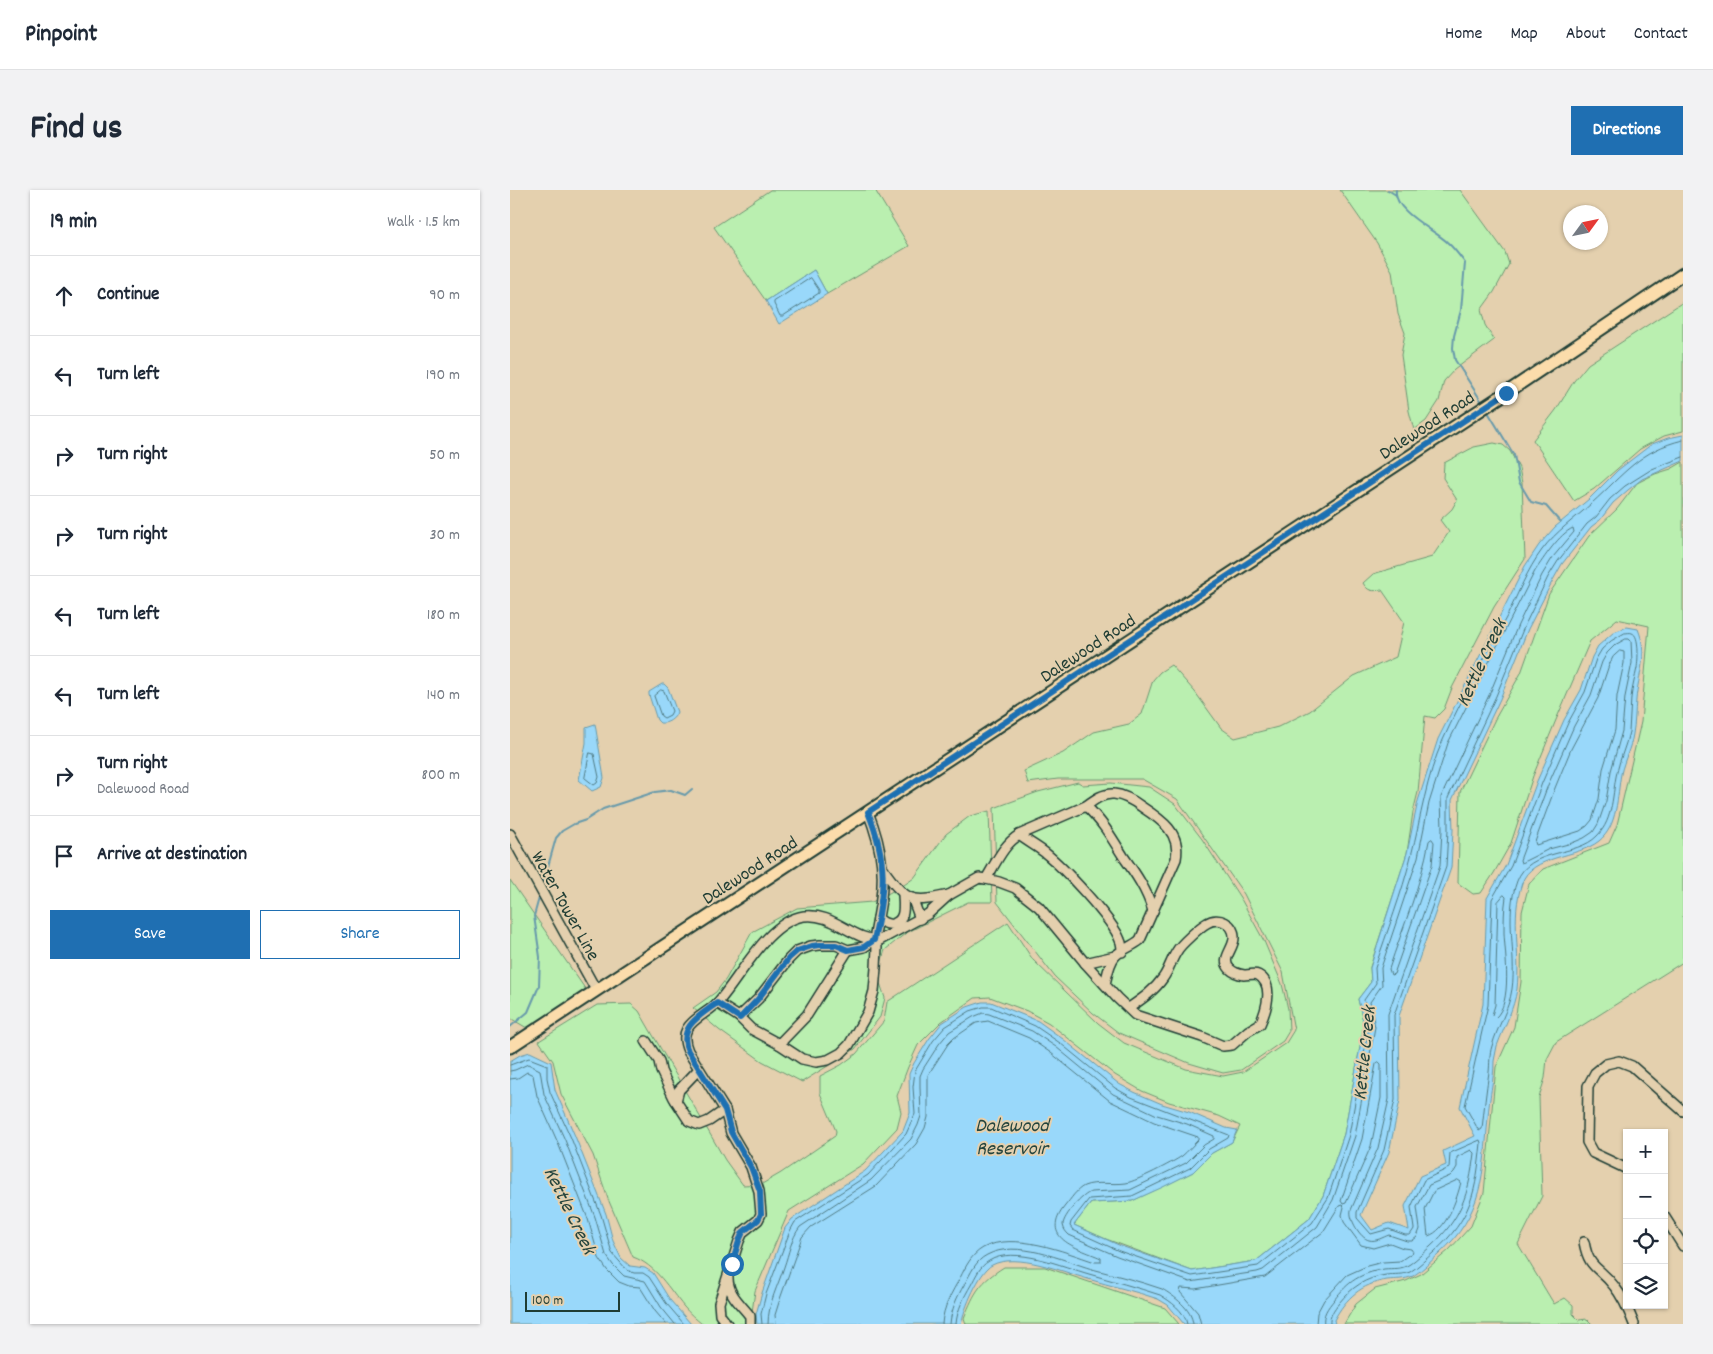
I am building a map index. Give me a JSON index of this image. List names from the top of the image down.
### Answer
{
  "streets": {
    "main road": ["Dalewood Road"],
    "street": ["Water Tower Line"]
  },
  "crossings": [
    ["Dalewood Road", "Water Tower Line"]
  ],
  "water": ["Kettle Creek", "Dalewood Reservoir"],
  "scale_bar": "100 m",
  "north": "top right",
  "page": {
    "header": "Pinpoint",
    "nav": [
      "Home",
      "Map",
      "About",
      "Contact"
    ],
    "title": "Find us",
    "buttons": [
      "Directions",
      ["Save", "Share"]
    ],
    "heading": ["19 min", "Walk · 1.5 km"],
    "list": [
      ["Continue", "90 m"],
      ["Turn left", "190 m"],
      ["Turn right", "50 m"],
      ["Turn right", "30 m"],
      ["Turn left", "180 m"],
      ["Turn left", "140 m"],
      ["Turn right", "Dalewood Road", "800 m"],
      "Arrive at destination"
    ],
    "map_buttons": ["+", "−"],
    "scale": "100 m"
  }
}
